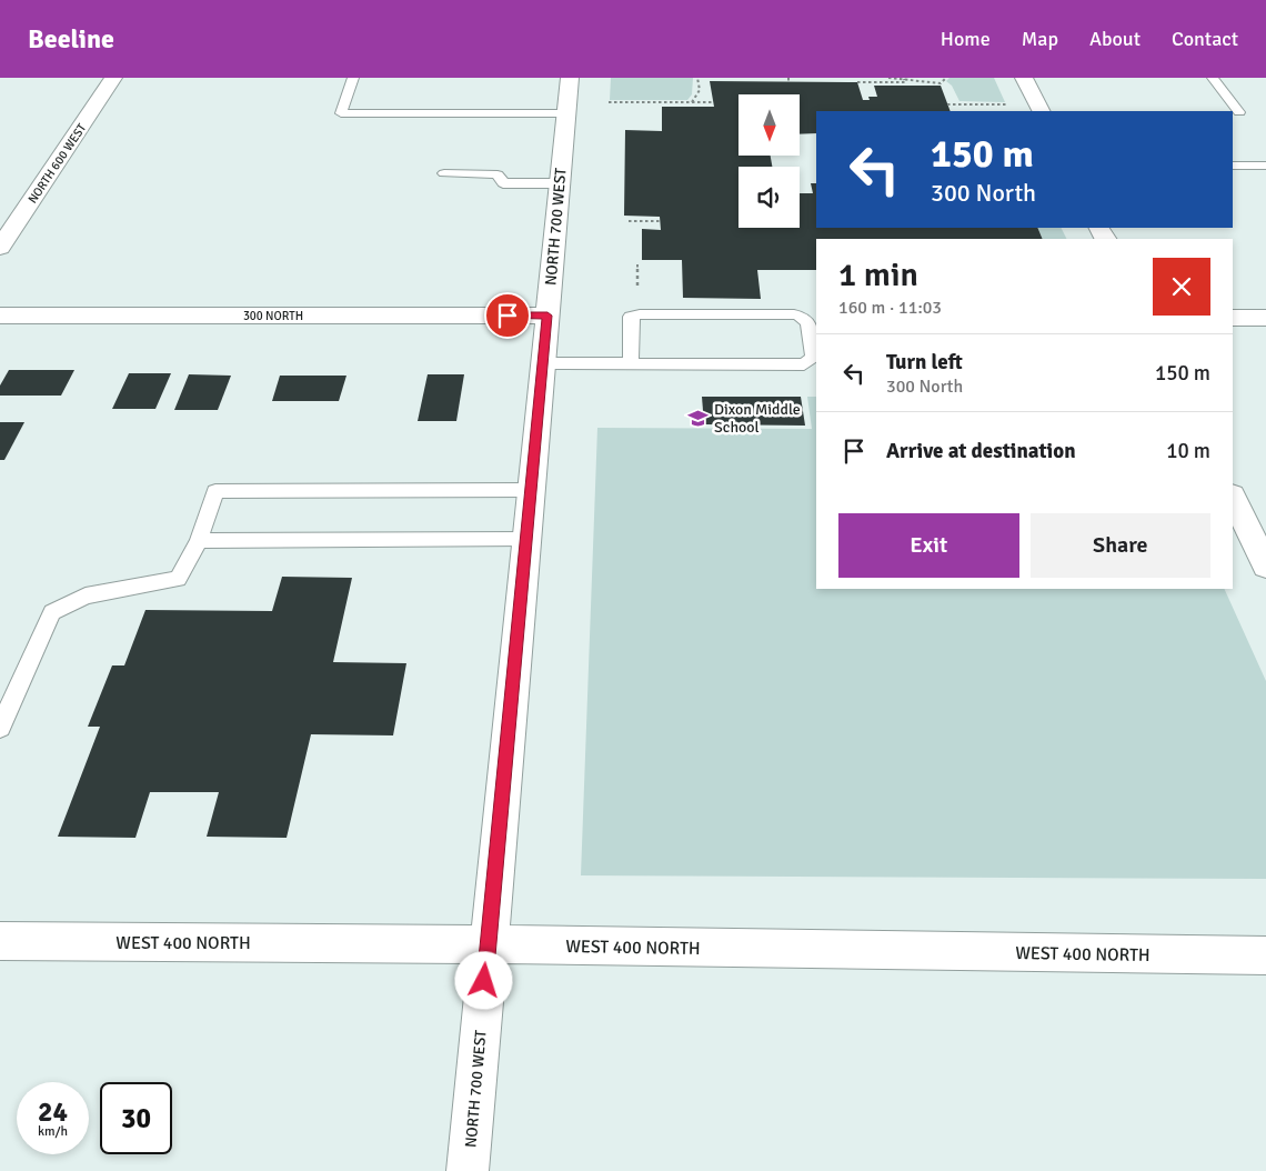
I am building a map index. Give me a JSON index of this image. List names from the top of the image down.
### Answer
{
  "streets": {
    "street": [
      "NORTH 600 WEST",
      "NORTH 700 WEST",
      "300 NORTH",
      "WEST 400 NORTH"
    ]
  },
  "crossings": [
    ["NORTH 700 WEST", "300 NORTH"],
    ["NORTH 700 WEST", "WEST 400 NORTH"]
  ],
  "places": {
    "school or university": ["Dixon Middle School"]
  },
  "north": "bottom",
  "page": {
    "header": "Beeline",
    "nav": [
      "Home",
      "Map",
      "About",
      "Contact"
    ],
    "turn": ["150 m", "300 North"],
    "heading": ["1 min", "160 m · 11:03"],
    "list": [
      {
        "name": "Turn left",
        "note": "300 North",
        "value": "150 m"
      },
      {
        "name": "Arrive at destination",
        "value": "10 m"
      }
    ],
    "buttons": ["Exit", "Share"],
    "speed": "24 km/h",
    "limit": "30"
  }
}
